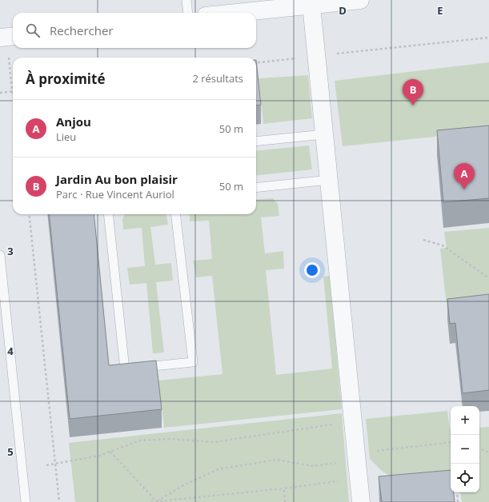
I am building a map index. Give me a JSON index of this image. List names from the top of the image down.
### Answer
{
  "page": {
    "search": "Rechercher",
    "heading": ["À proximité", "2 résultats"],
    "pins": ["B", "A"],
    "list": [
      {
        "mark": "A",
        "name": "Anjou",
        "note": "Lieu",
        "value": "50 m"
      },
      {
        "mark": "B",
        "name": "Jardin Au bon plaisir",
        "note": "Parc · Rue Vincent Auriol",
        "value": "50 m"
      }
    ],
    "map_buttons": ["+", "−"]
  },
  "grid": {
    "columns": ["D", "E"],
    "rows": ["3", "4", "5"]
  }
}
